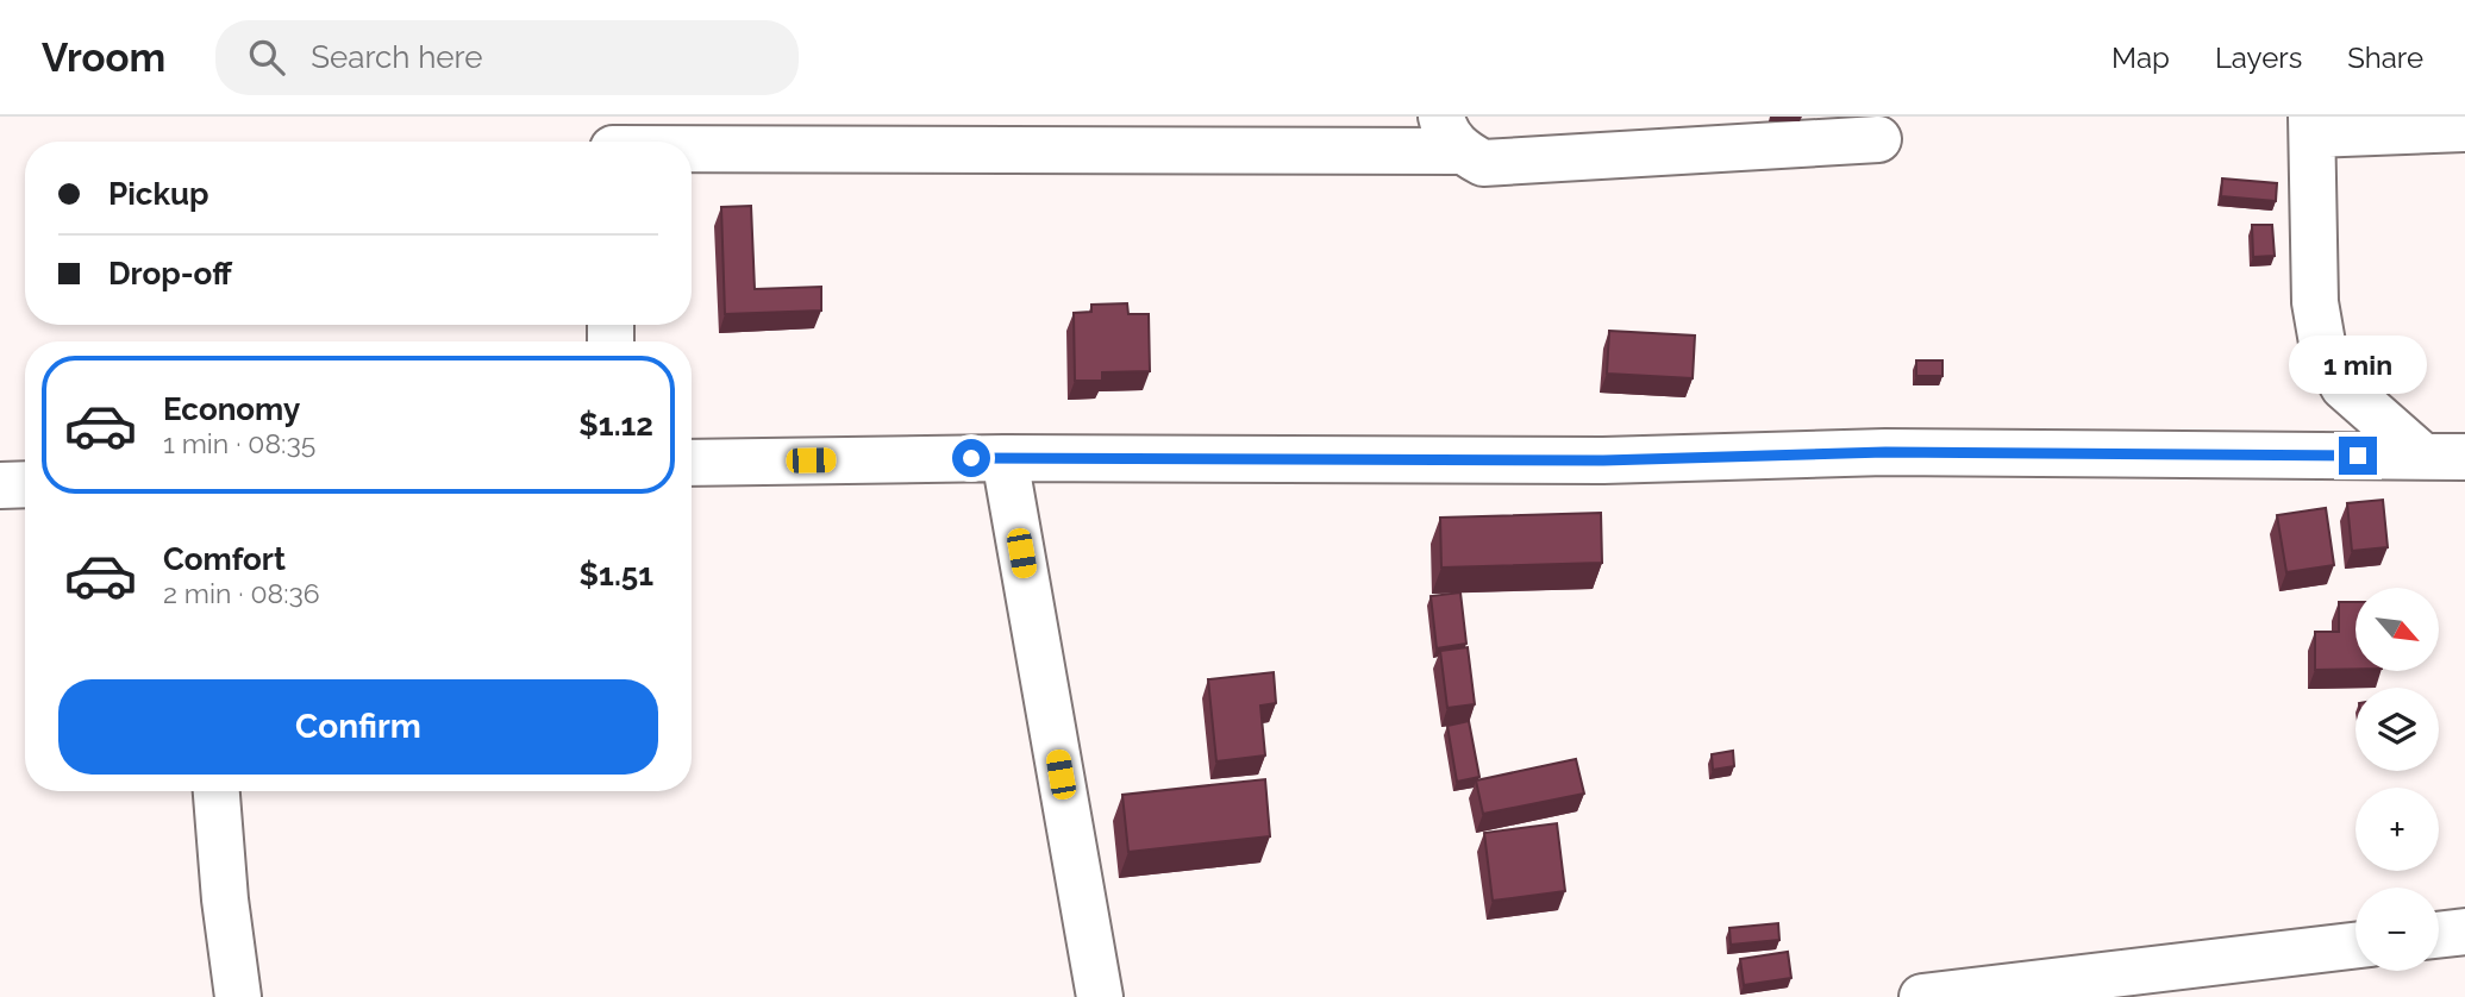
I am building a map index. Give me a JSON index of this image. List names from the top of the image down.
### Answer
{
  "north": "bottom right",
  "page": {
    "header": "Vroom",
    "search": "Search here",
    "nav": ["Map", "Layers", "Share"],
    "banner": ["Pickup", "Drop-off"],
    "bubble": "1 min",
    "list": [
      {
        "name": "Economy",
        "note": "1 min · 08:35",
        "value": "$1.12"
      },
      {
        "name": "Comfort",
        "note": "2 min · 08:36",
        "value": "$1.51"
      }
    ],
    "map_buttons": ["+", "−"],
    "buttons": "Confirm"
  }
}
